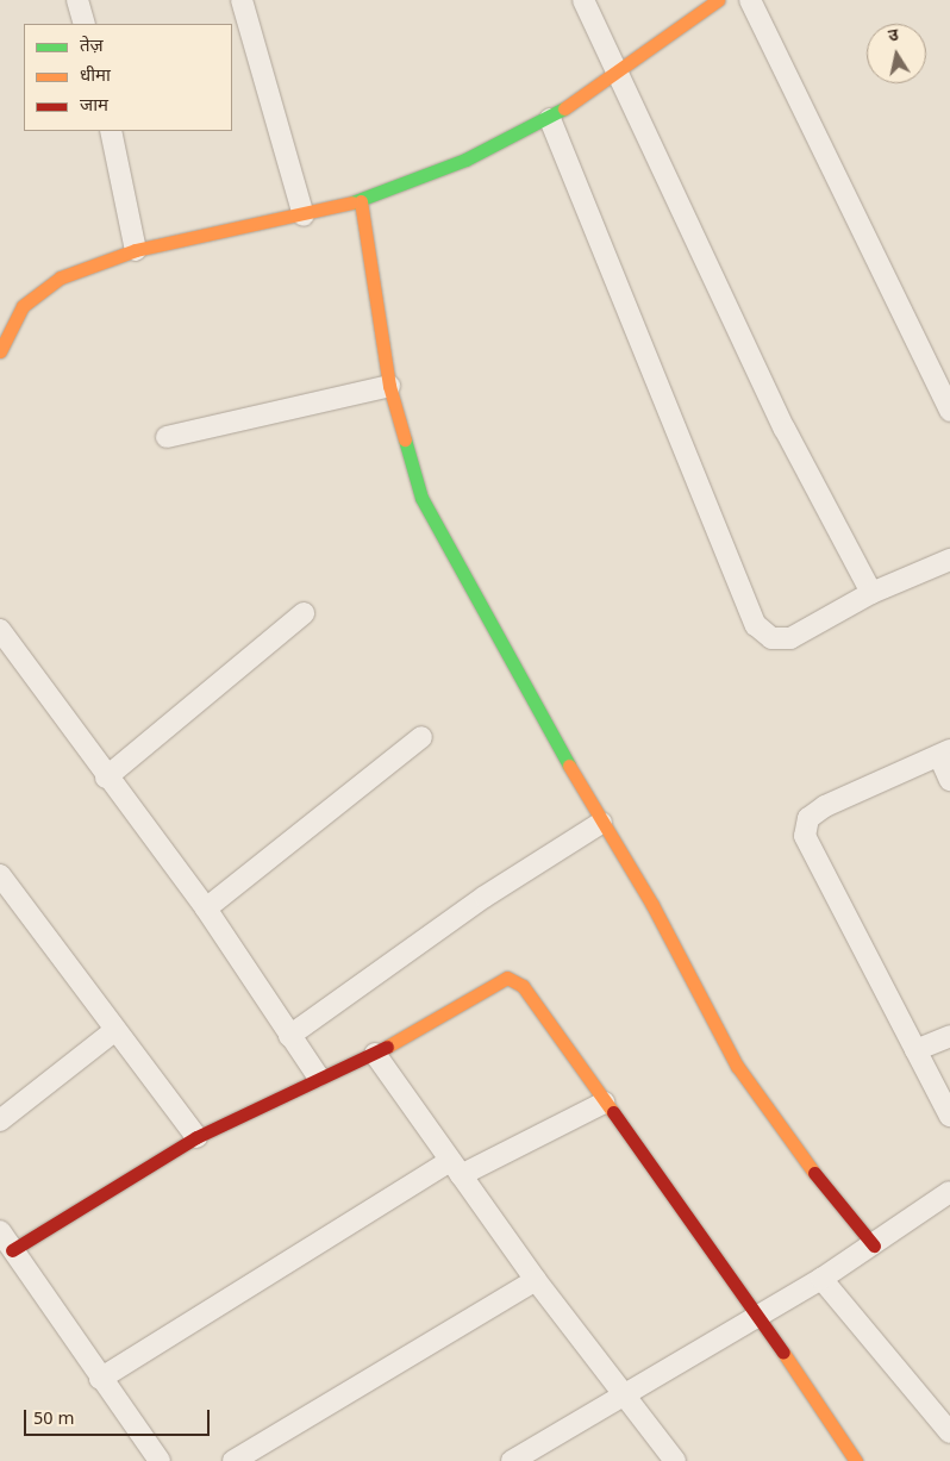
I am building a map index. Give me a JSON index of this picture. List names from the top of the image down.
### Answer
{
  "legend": ["तेज़", "धीमा", "जाम"],
  "scale_bar": "50 m",
  "north": "top"
}
